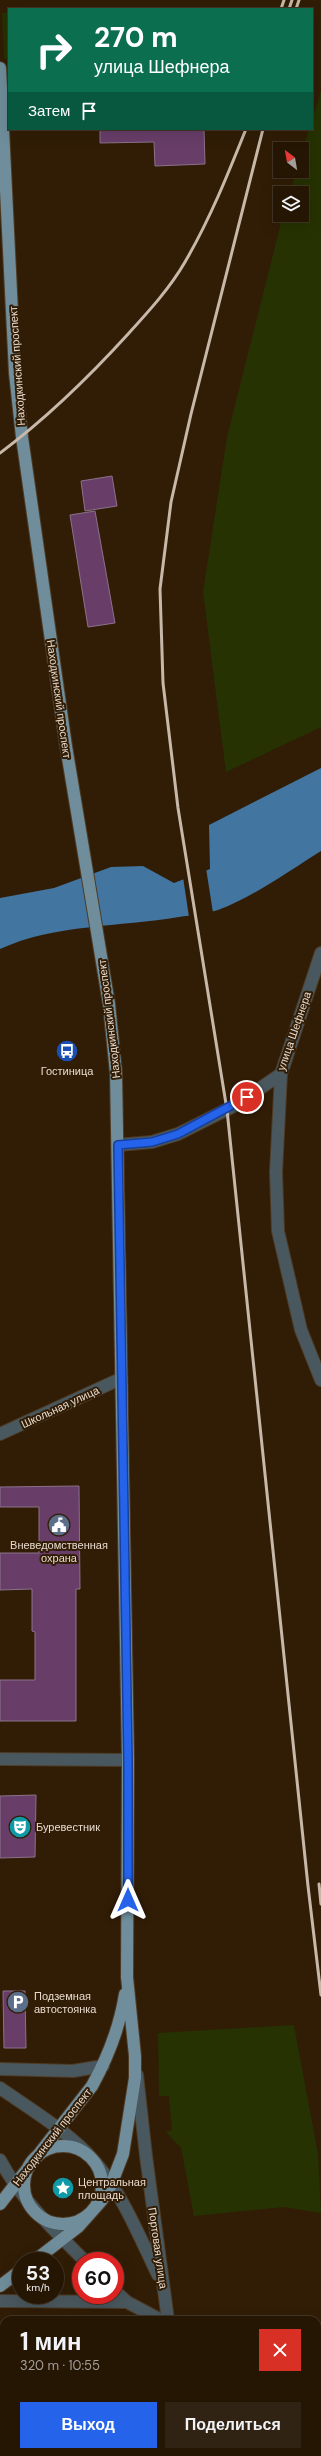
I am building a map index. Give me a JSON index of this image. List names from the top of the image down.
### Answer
{
  "streets": {
    "main road": ["Находкинский проспект"],
    "street": ["улица Шефнера", "Школьная улица", "Портовая улица"]
  },
  "crossings": [
    ["Находкинский проспект", "улица Шефнера"],
    ["Находкинский проспект", "Школьная улица"],
    ["Находкинский проспект", "Портовая улица"]
  ],
  "places": {
    "bus stop": ["Гостиница"],
    "public building": ["Вневедомственная охрана"],
    "theatre": ["Буревестник"],
    "parking": ["Подземная автостоянка"],
    "place": ["Центральная площадь"]
  },
  "north": "top left",
  "page": {
    "turn": ["270 m", "улица Шефнера"],
    "then": "Затем",
    "speed": "53 km/h",
    "limit": "60",
    "heading": ["1 мин", "320 m · 10:55"],
    "buttons": ["Выход", "Поделиться"]
  }
}
